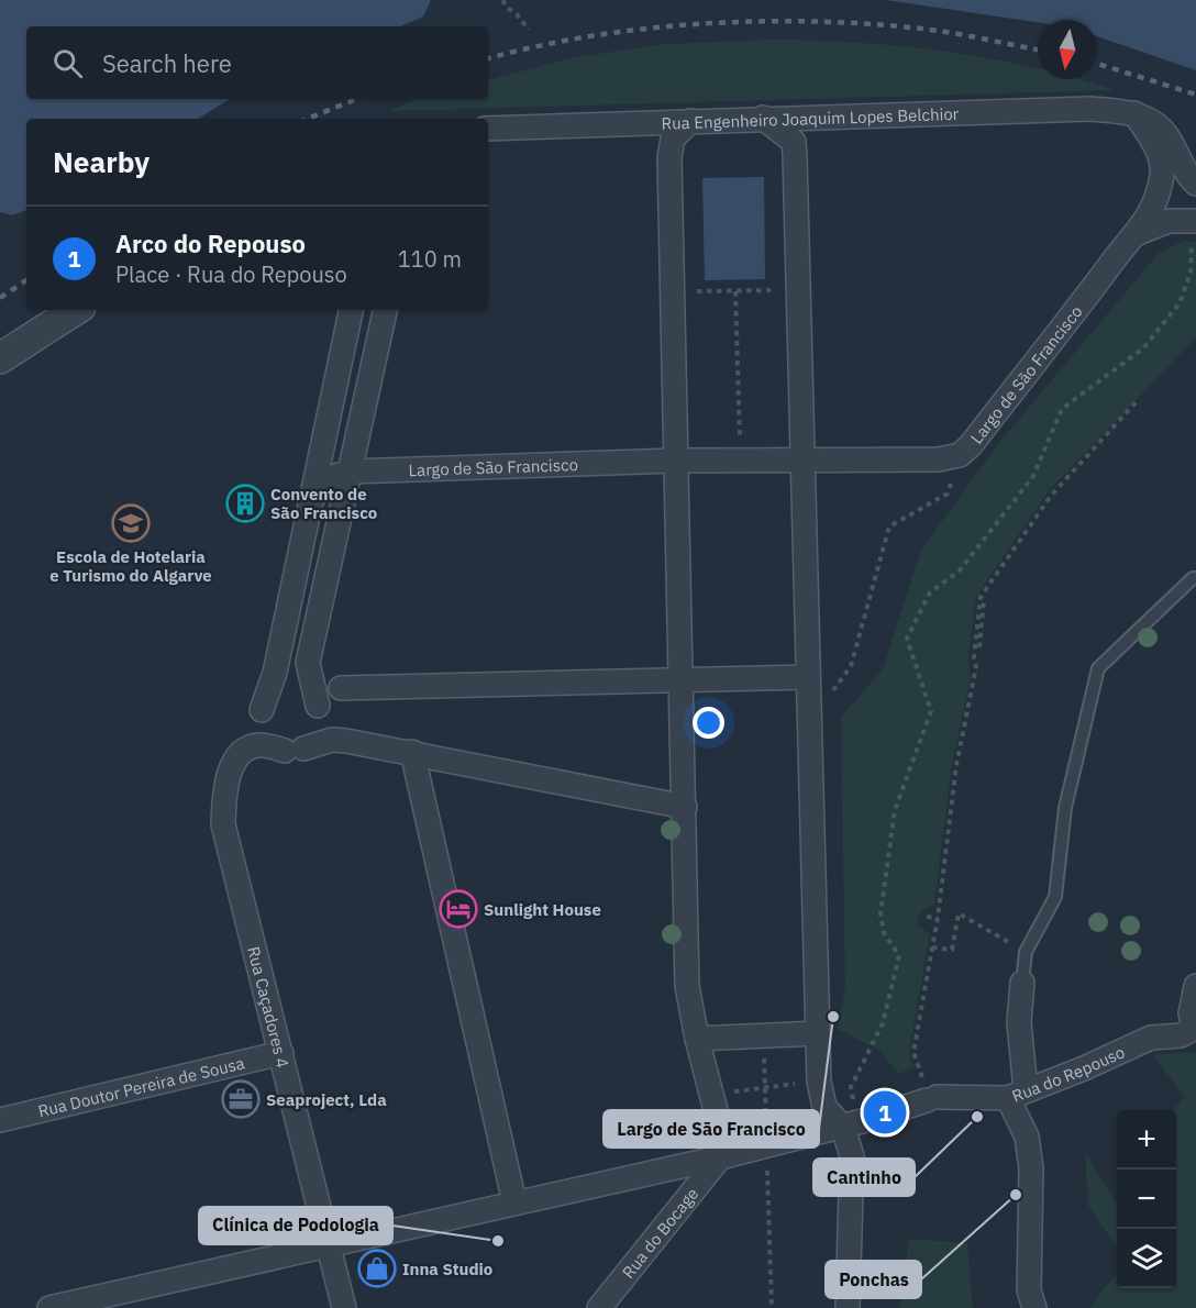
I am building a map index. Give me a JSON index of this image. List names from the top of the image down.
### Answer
{
  "streets": {
    "street": [
      "Rua Engenheiro Joaquim Lopes Belchior",
      "Largo de São Francisco",
      "Rua Caçadores 4",
      "Rua do Repouso",
      "Rua Doutor Pereira de Sousa",
      "Rua do Bocage"
    ]
  },
  "crossings": [
    ["Largo de São Francisco", "Rua Caçadores 4"],
    ["Rua Caçadores 4", "Rua do Repouso"],
    ["Rua Caçadores 4", "Rua Doutor Pereira de Sousa"],
    ["Rua do Repouso", "Rua do Bocage"]
  ],
  "places": {
    "building": ["Convento de São Francisco"],
    "school or university": ["Escola de Hotelaria e Turismo do Algarve"],
    "hotel": ["Sunlight House"],
    "other": [
      "Largo de São Francisco",
      "Cantinho",
      "Ponchas",
      "Clínica de Podologia"
    ],
    "office": ["Seaproject, Lda"],
    "shop": ["Inna Studio"]
  },
  "north": "bottom",
  "page": {
    "search": "Search here",
    "heading": "Nearby",
    "list": [
      {
        "mark": "1",
        "name": "Arco do Repouso",
        "note": "Place · Rua do Repouso",
        "value": "110 m"
      }
    ],
    "pins": "1",
    "map_buttons": ["+", "−"]
  }
}
